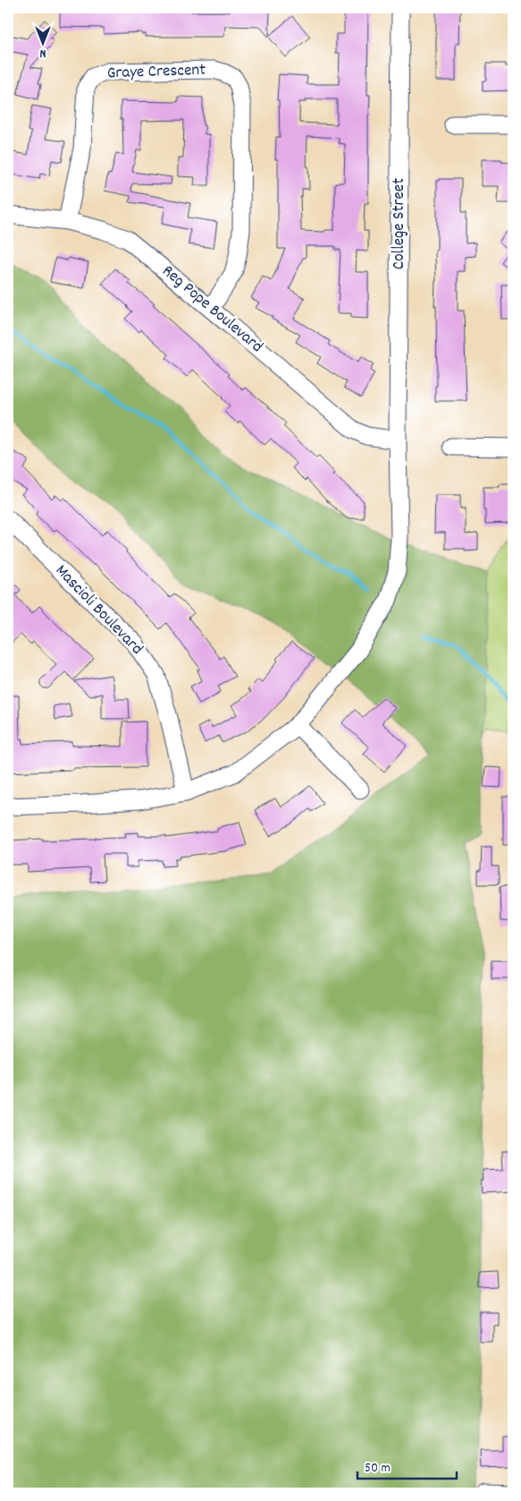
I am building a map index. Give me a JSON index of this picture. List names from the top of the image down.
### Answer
{
  "streets": {
    "street": [
      "Graye Crescent",
      "College Street",
      "Reg Pope Boulevard",
      "Mascioli Boulevard"
    ]
  },
  "crossings": [
    ["Graye Crescent", "Reg Pope Boulevard"],
    ["College Street", "Reg Pope Boulevard"],
    ["College Street", "Mascioli Boulevard"]
  ],
  "scale_bar": "50 m",
  "north": "bottom"
}
